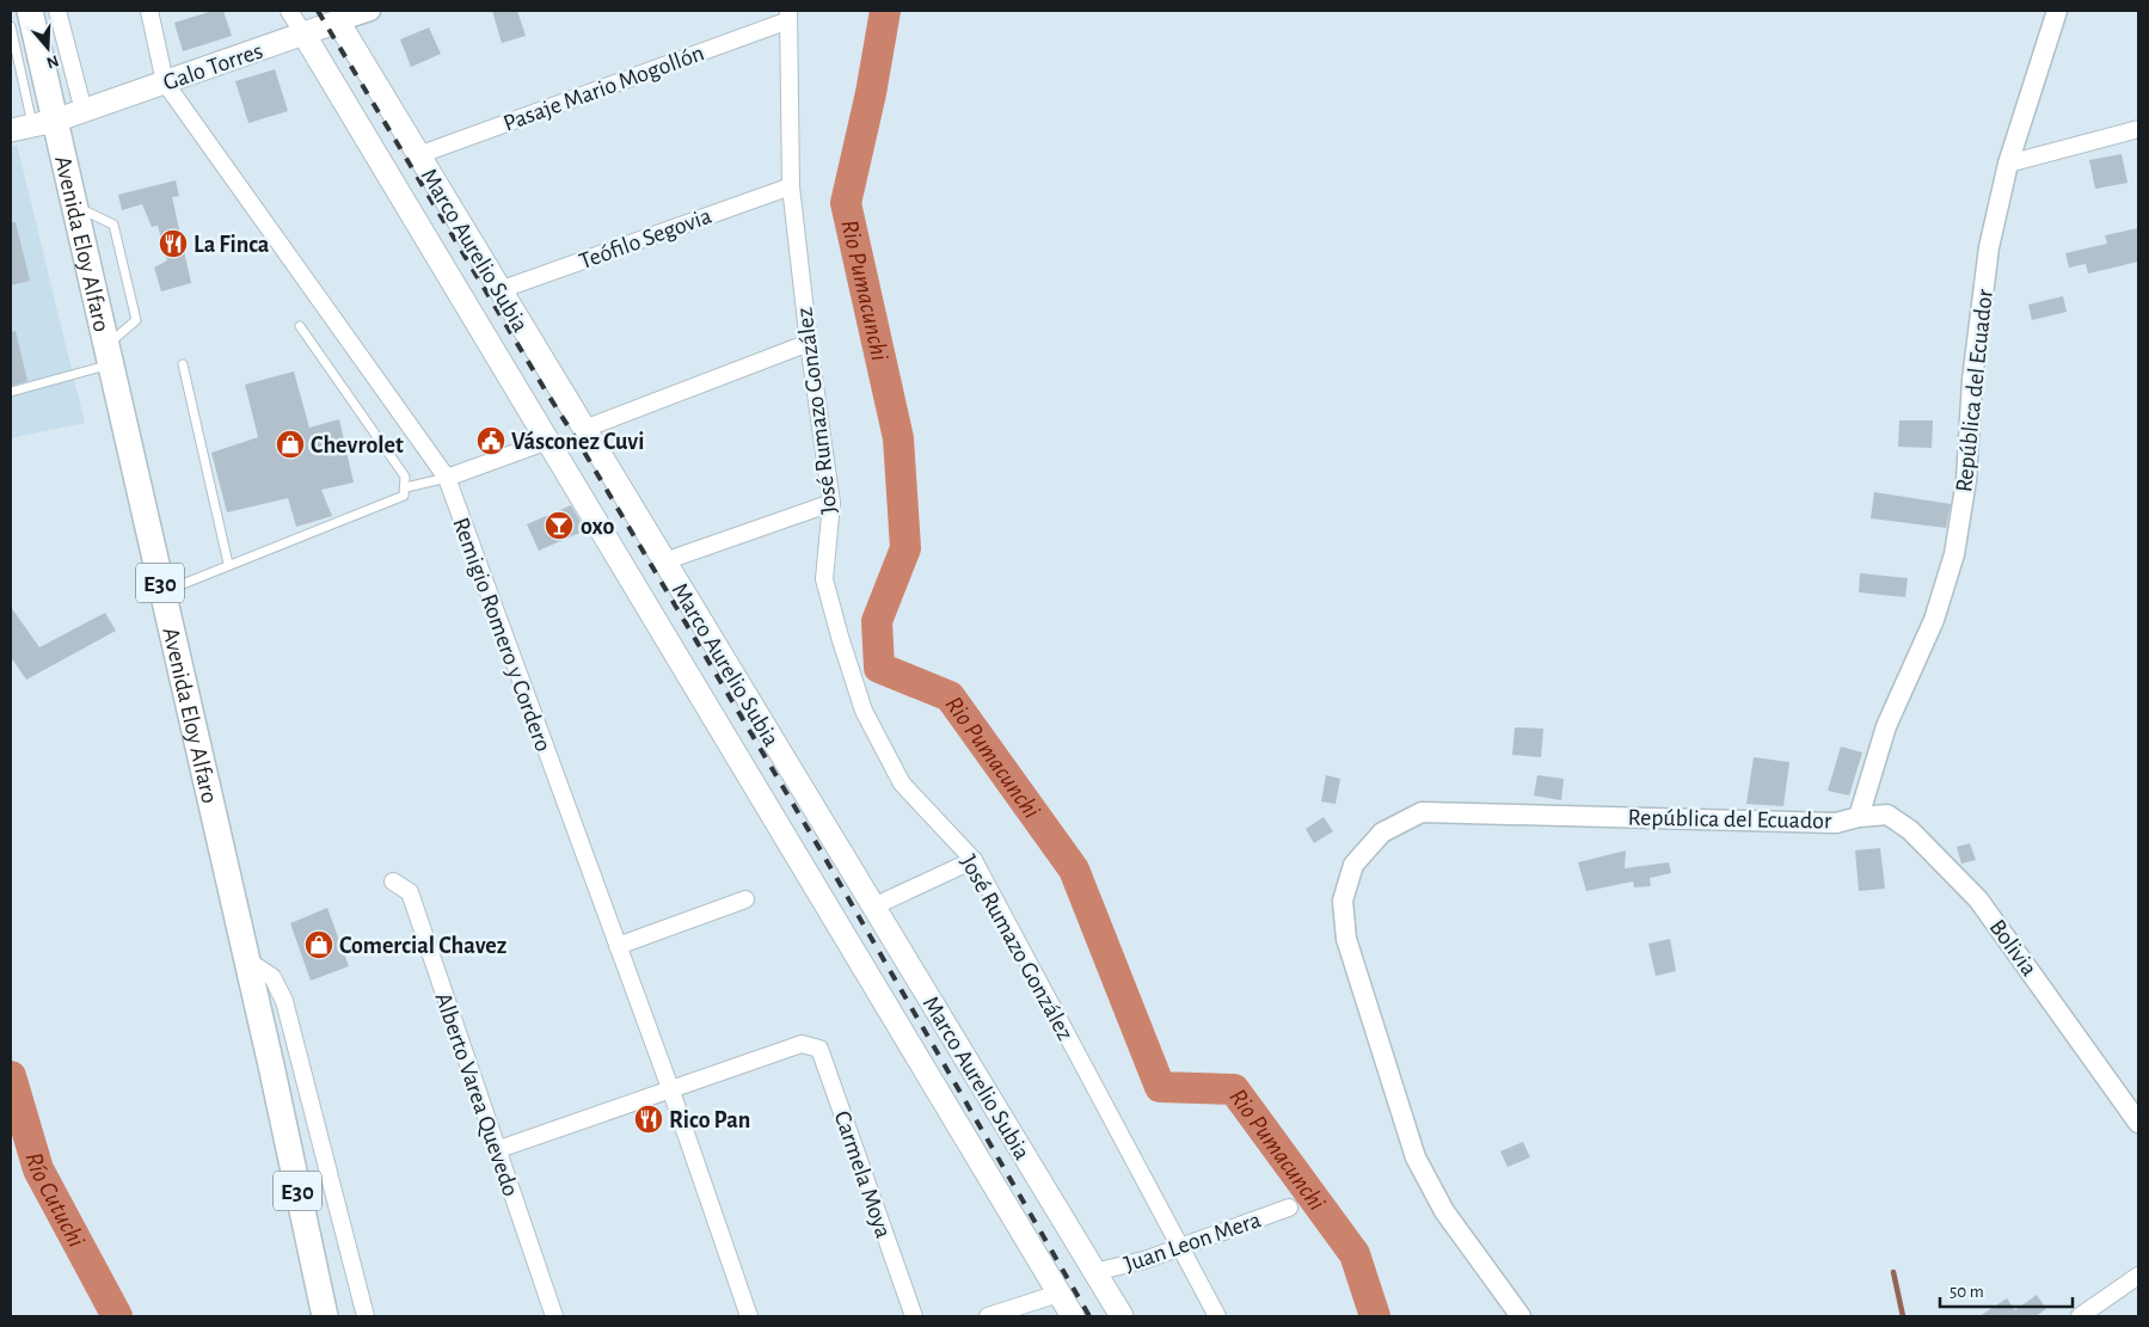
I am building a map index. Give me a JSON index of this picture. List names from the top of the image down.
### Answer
{
  "streets": {
    "main road": [
      "Galo Torres",
      "Avenida Eloy Alfaro",
      "Marco Aurelio Subia",
      "E30"
    ],
    "street": [
      "Pasaje Mario Mogollón",
      "Teófilo Segovia",
      "República del Ecuador",
      "José Rumazo González",
      "Remigio Romero y Cordero",
      "Bolivia",
      "Alberto Varea Quevedo",
      "Carmela Moya",
      "Juan Leon Mera"
    ]
  },
  "crossings": [
    ["Galo Torres", "Avenida Eloy Alfaro"],
    ["Galo Torres", "Marco Aurelio Subia"],
    ["Galo Torres", "Remigio Romero y Cordero"],
    ["Pasaje Mario Mogollón", "Marco Aurelio Subia"],
    ["Pasaje Mario Mogollón", "José Rumazo González"],
    ["Teófilo Segovia", "Marco Aurelio Subia"],
    ["Teófilo Segovia", "José Rumazo González"],
    ["Marco Aurelio Subia", "Juan Leon Mera"],
    ["República del Ecuador", "Bolivia"],
    ["José Rumazo González", "Juan Leon Mera"],
    ["Remigio Romero y Cordero", "Carmela Moya"]
  ],
  "water": ["Rio Pumacunchi", "Río Cutuchi"],
  "places": {
    "restaurant": ["La Finca", "Rico Pan"],
    "public building": ["Vásconez Cuvi"],
    "shop": ["Chevrolet", "Comercial Chavez"],
    "bar": ["oxo"]
  },
  "scale_bar": "50 m",
  "north": "bottom"
}
